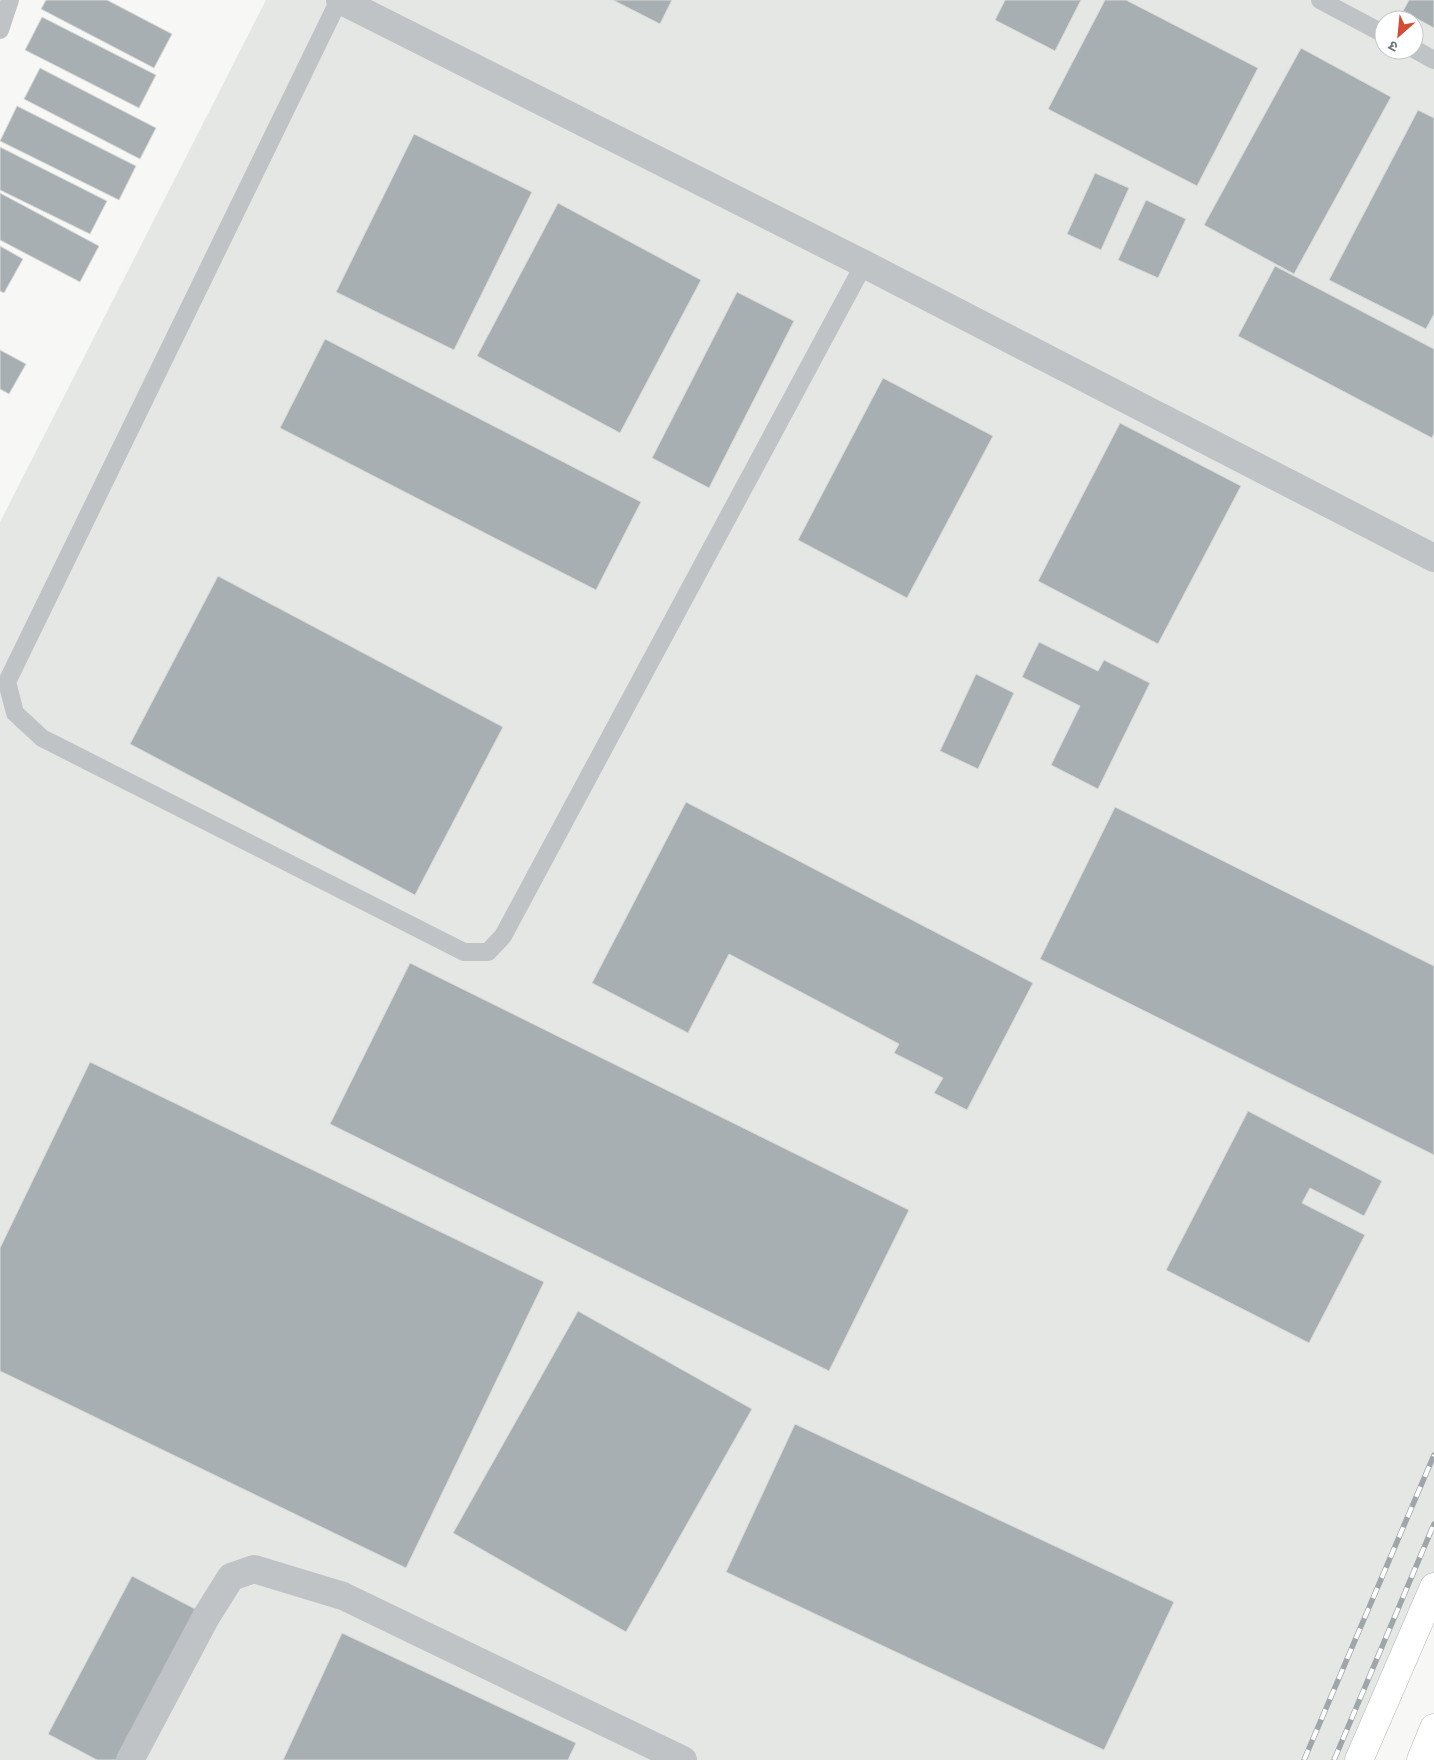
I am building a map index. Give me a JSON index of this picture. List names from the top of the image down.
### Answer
{
  "north": "bottom left"
}
